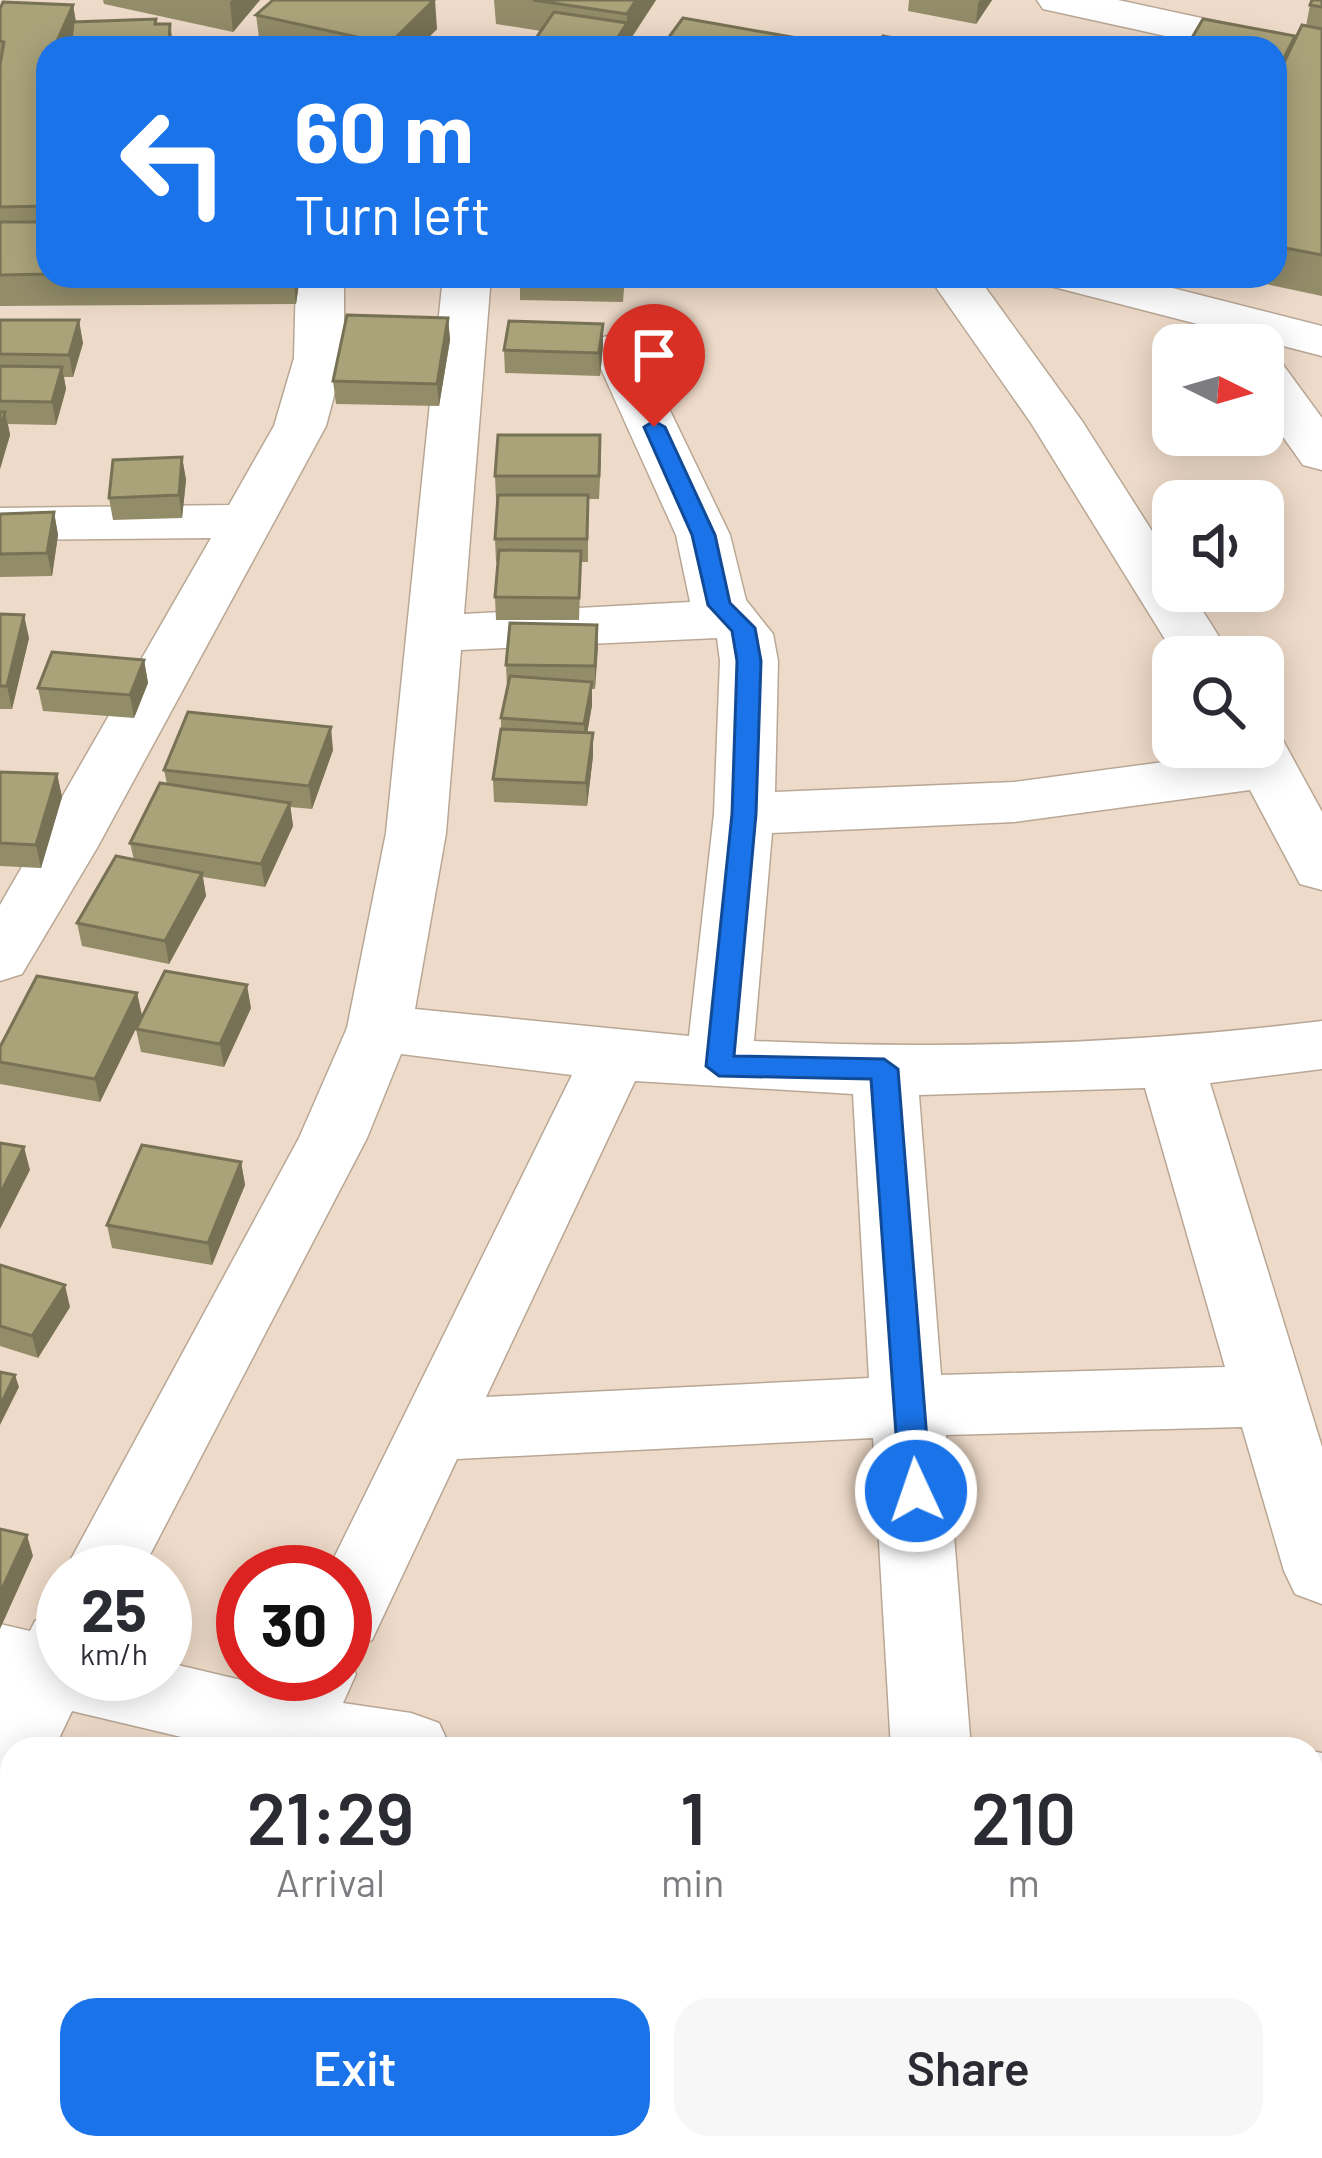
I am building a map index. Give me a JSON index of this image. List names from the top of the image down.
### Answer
{
  "north": "right",
  "page": {
    "turn": ["60 m", "Turn left"],
    "speed": "25 km/h",
    "limit": "30",
    "eta": [
      "21:29",
      "Arrival",
      "1",
      "min",
      "210",
      "m"
    ],
    "buttons": ["Exit", "Share"]
  }
}
